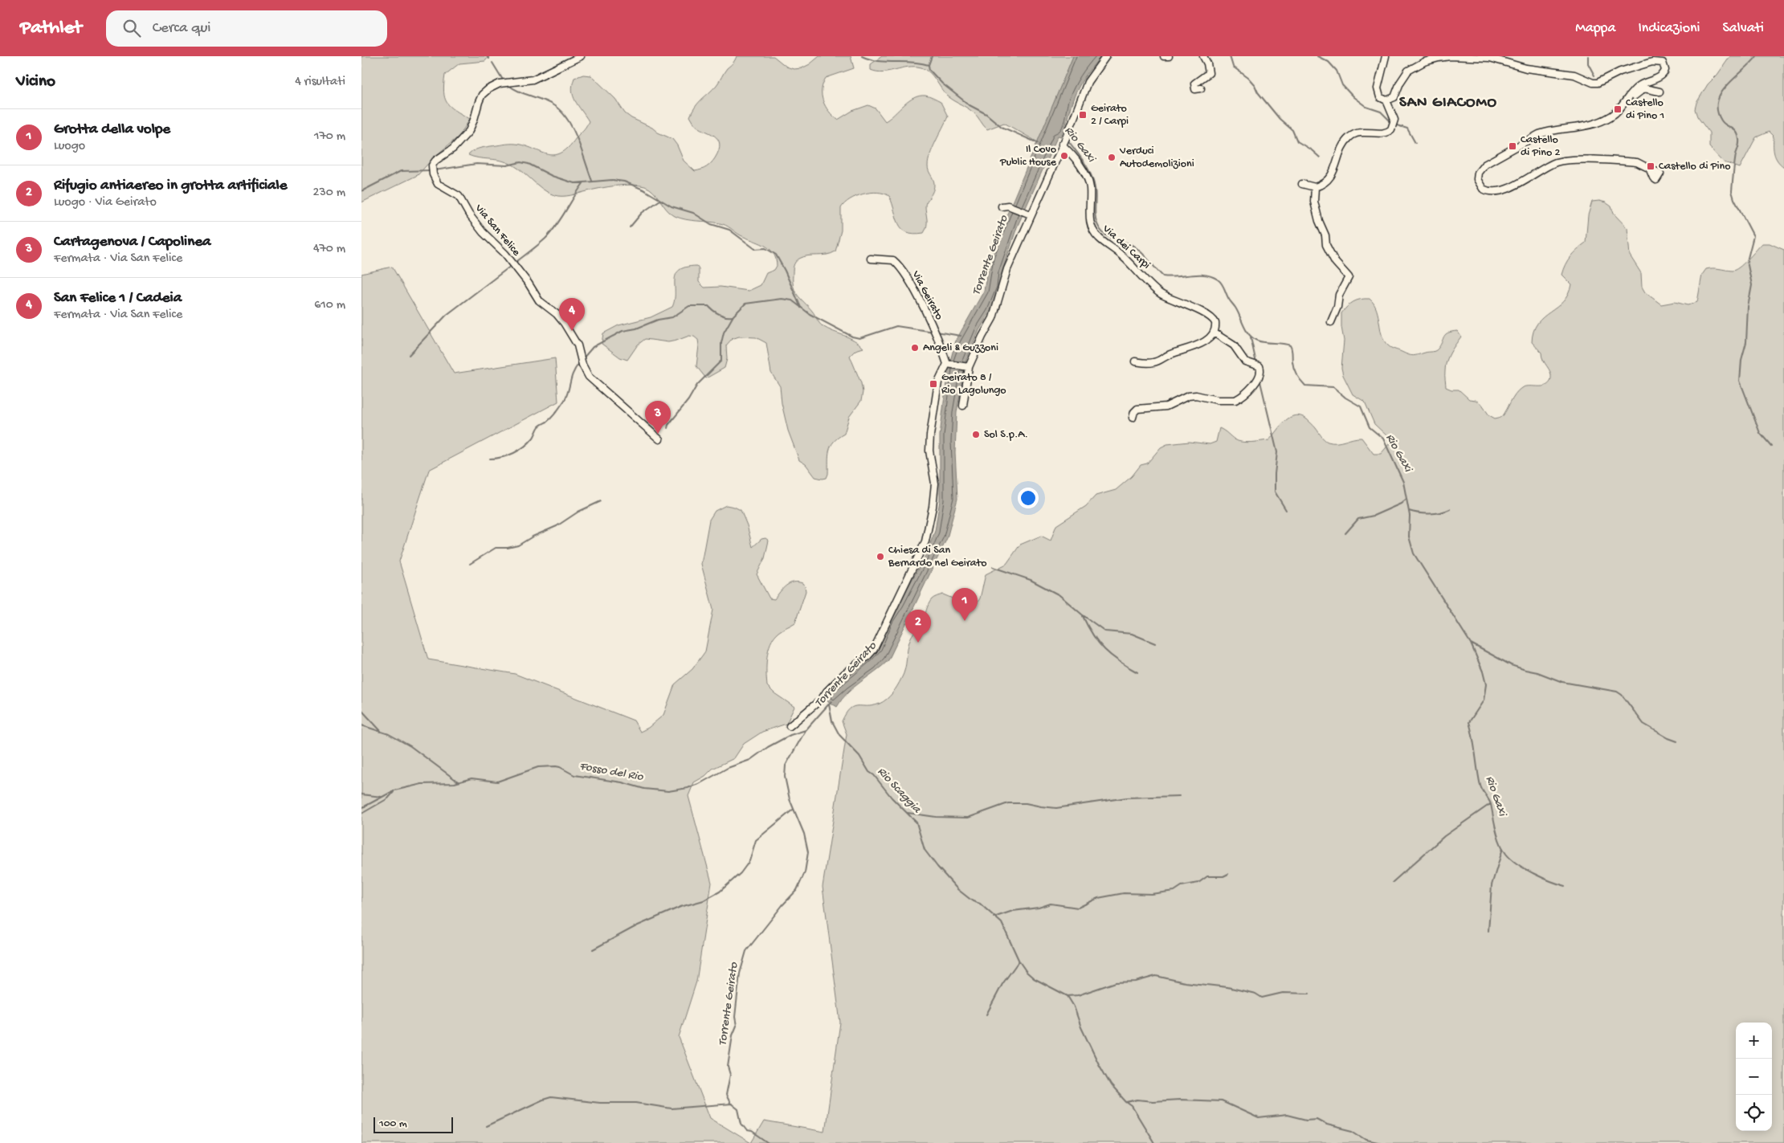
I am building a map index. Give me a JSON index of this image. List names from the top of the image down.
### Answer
{
  "streets": {
    "street": ["Via San Felice", "Via dei Carpi", "Via Geirato"]
  },
  "districts": ["SAN GIACOMO"],
  "water": [
    "Rio Gaxi",
    "Torrente Geirato",
    "Fosso del Rio",
    "Rio Scaggia"
  ],
  "places": {
    "transit": [
      "Castello di Pino 1",
      "Geirato 2 / Carpi",
      "Castello di Pino 2",
      "Castello di Pino",
      "Geirato 8 / Rio Lagolungo"
    ],
    "other": [
      "Il Covo Public House",
      "Verduci Autodemolizioni",
      "Angeli & Guzzoni",
      "Sol S.p.A.",
      "Chiesa di San Bernardo nel Geirato"
    ]
  },
  "scale_bar": "100 m",
  "page": {
    "header": "Pathlet",
    "search": "Cerca qui",
    "nav": ["Mappa", "Indicazioni", "Salvati"],
    "heading": ["Vicino", "4 risultati"],
    "list": [
      {
        "mark": "1",
        "name": "Grotta della volpe",
        "note": "Luogo",
        "value": "170 m"
      },
      {
        "mark": "2",
        "name": "Rifugio antiaereo in grotta artificiale",
        "note": "Luogo · Via Geirato",
        "value": "230 m"
      },
      {
        "mark": "3",
        "name": "Cartagenova / Capolinea",
        "note": "Fermata · Via San Felice",
        "value": "470 m"
      },
      {
        "mark": "4",
        "name": "San Felice 1 / Cadeia",
        "note": "Fermata · Via San Felice",
        "value": "610 m"
      }
    ],
    "pins": [
      "4",
      "3",
      "1",
      "2"
    ],
    "map_buttons": ["+", "−"],
    "scale": "100 m"
  }
}
